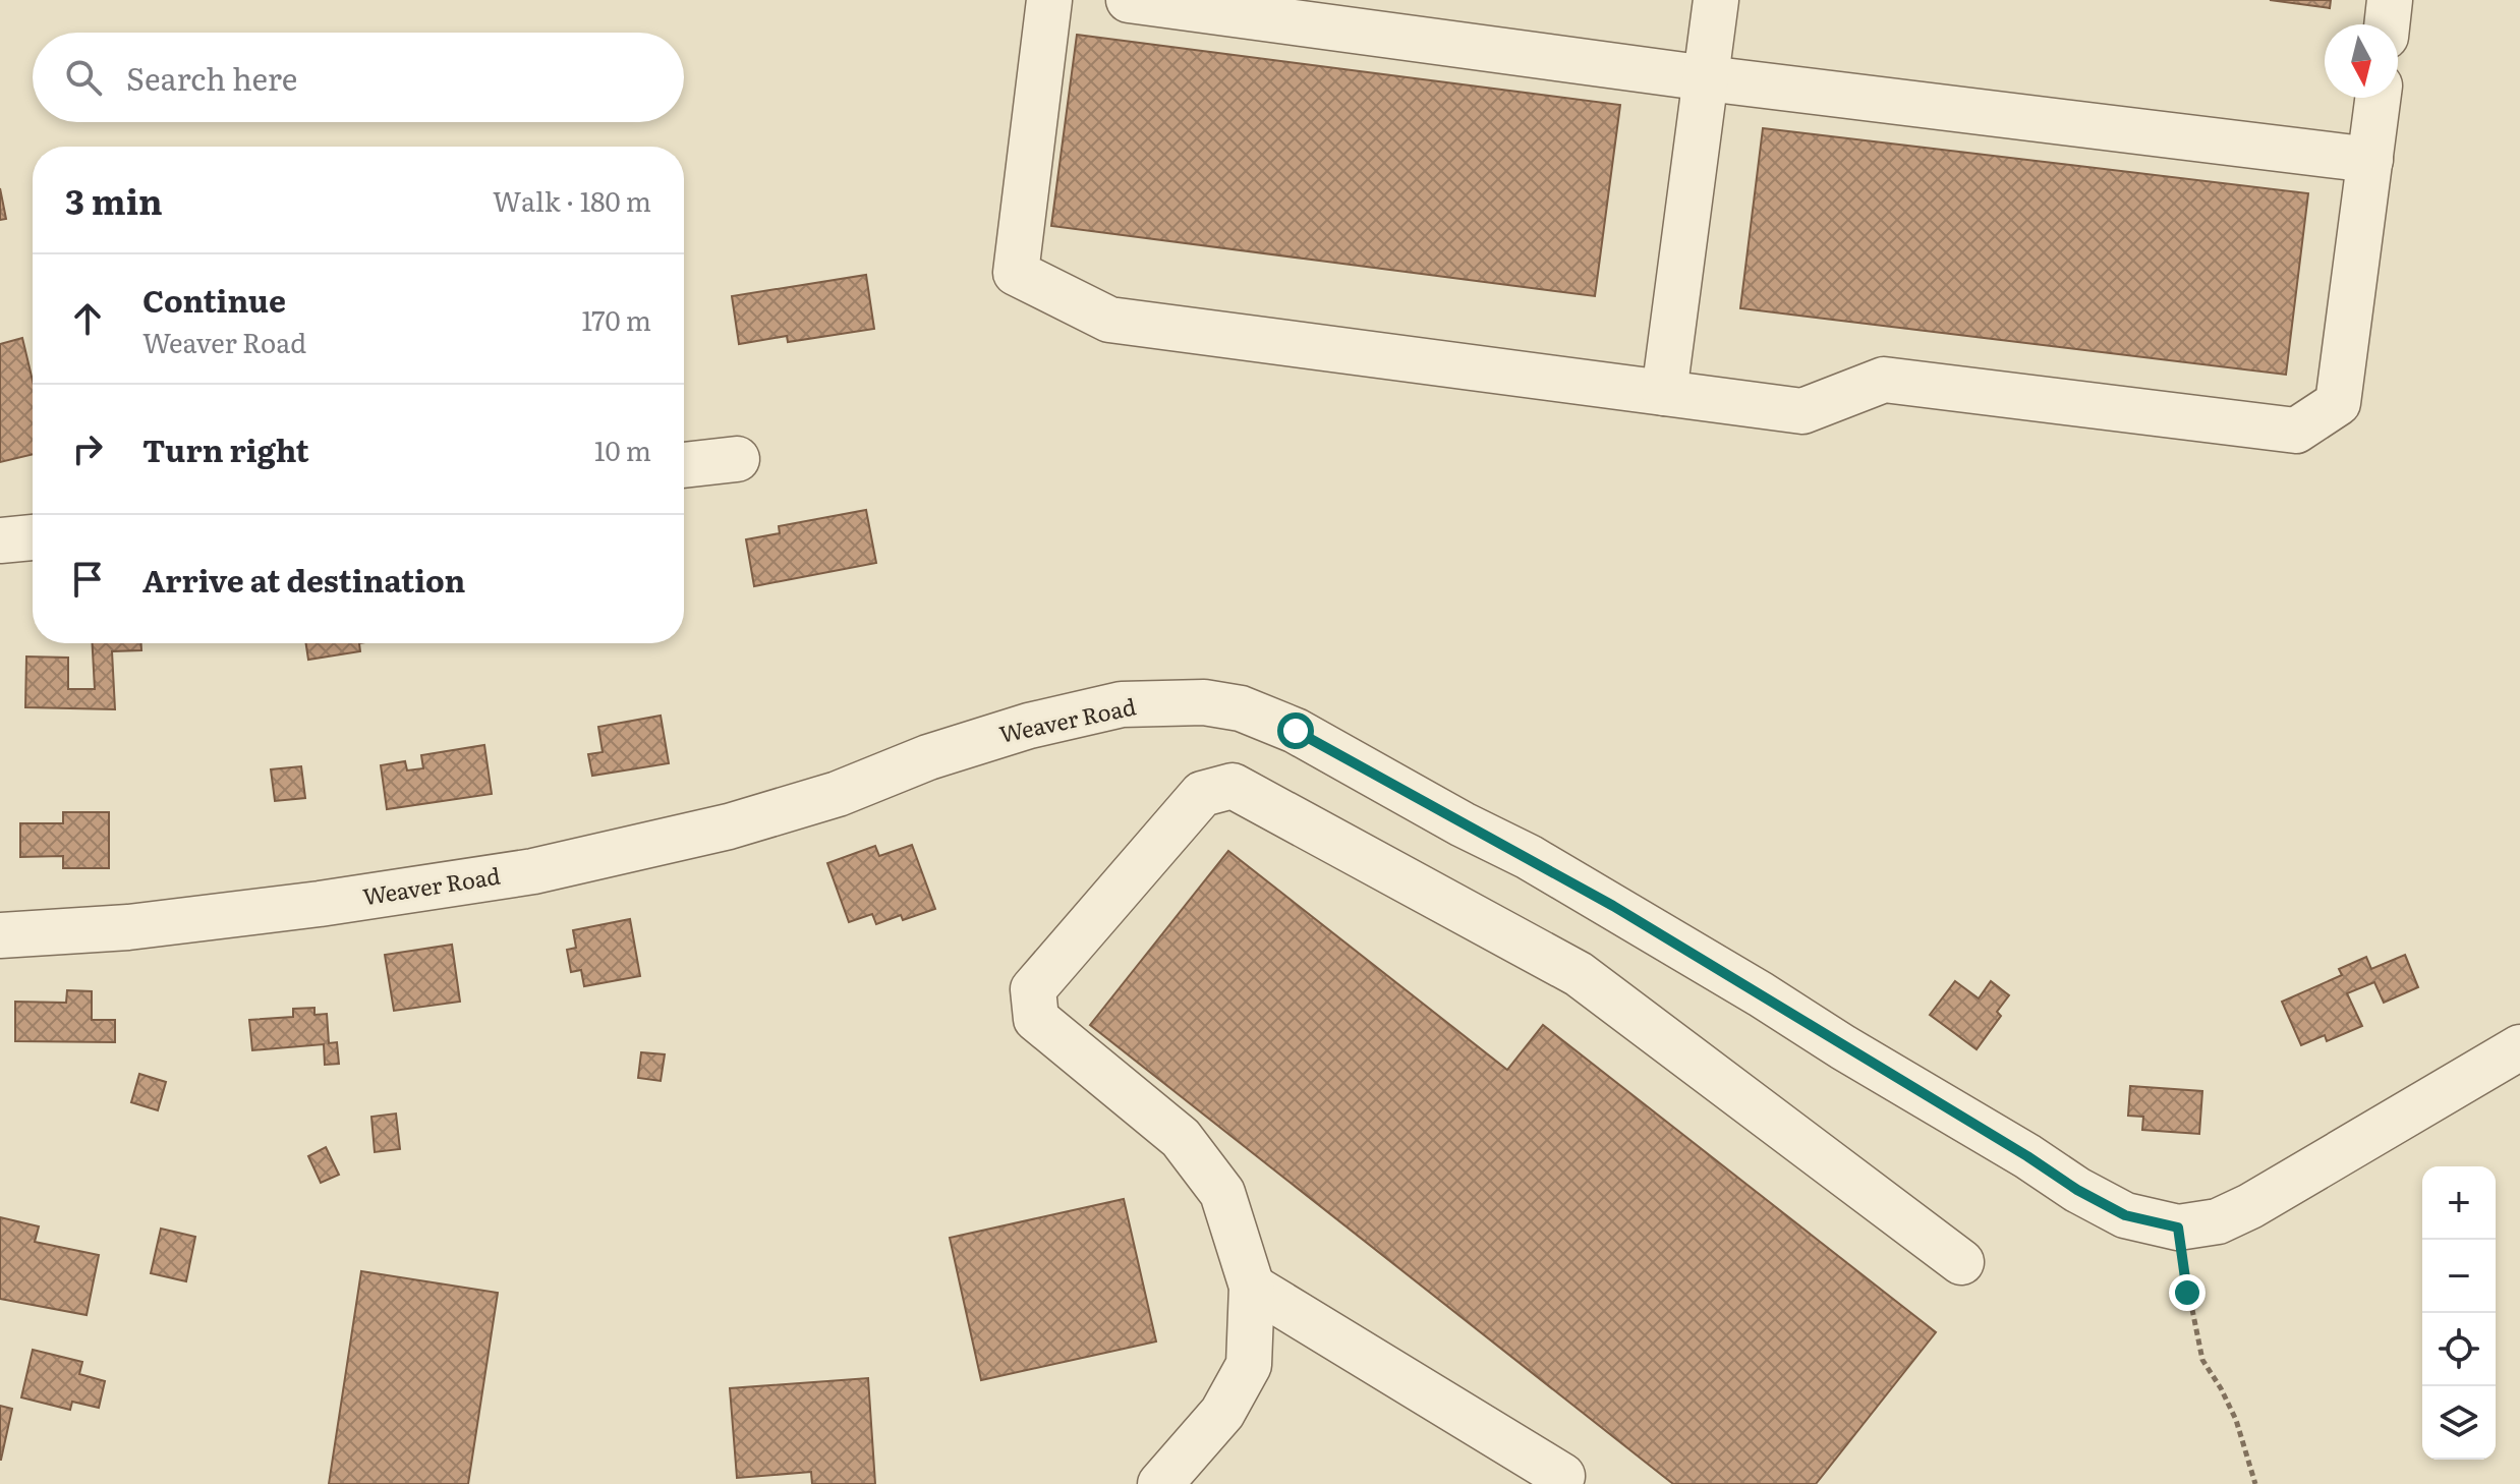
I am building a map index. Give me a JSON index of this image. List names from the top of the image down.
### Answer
{
  "streets": {
    "street": ["Weaver Road"]
  },
  "north": "bottom",
  "page": {
    "search": "Search here",
    "heading": ["3 min", "Walk · 180 m"],
    "list": [
      ["Continue", "Weaver Road", "170 m"],
      ["Turn right", "10 m"],
      "Arrive at destination"
    ],
    "map_buttons": ["+", "−"]
  }
}
